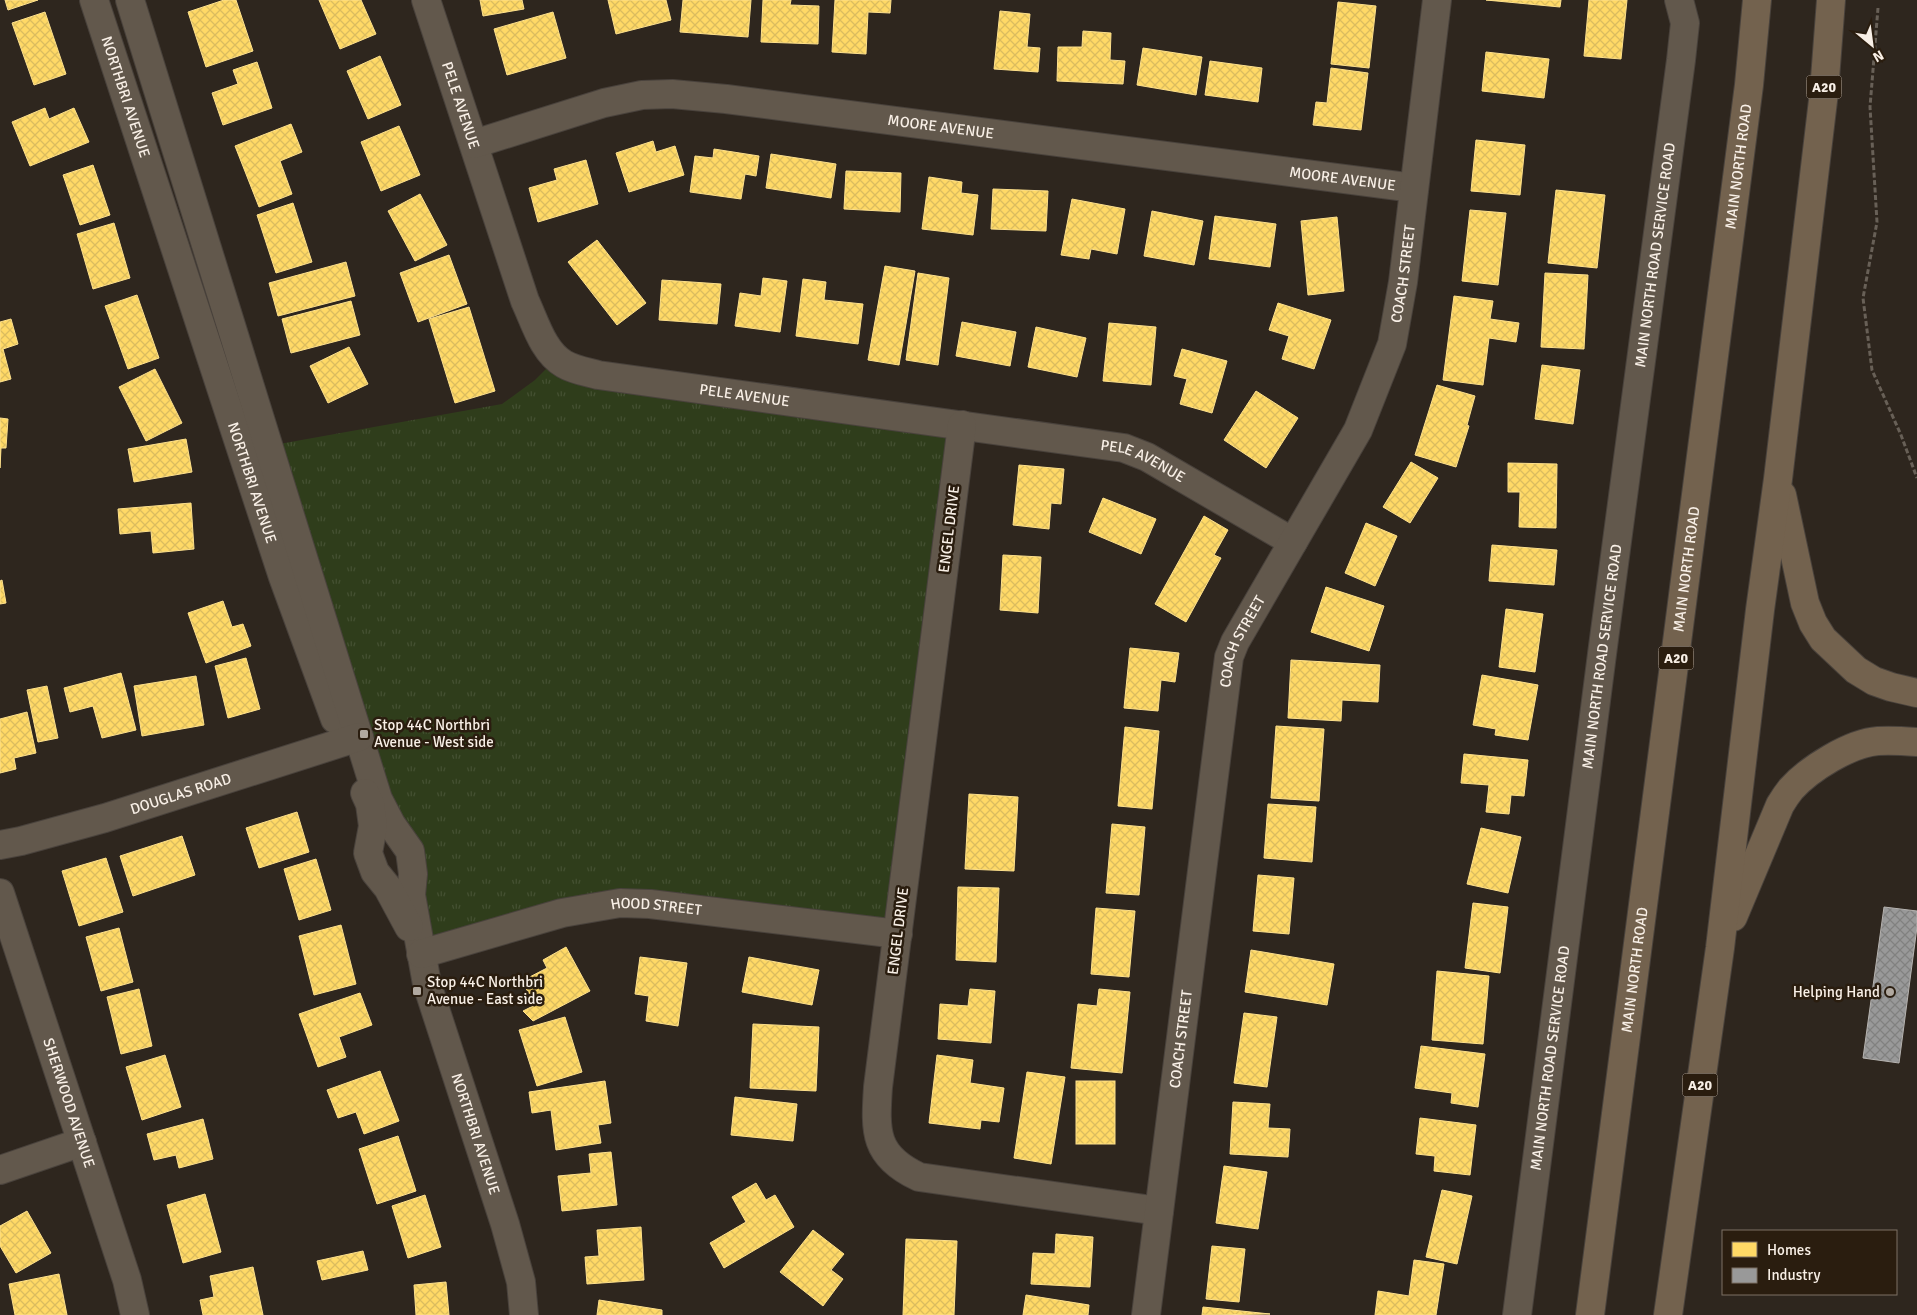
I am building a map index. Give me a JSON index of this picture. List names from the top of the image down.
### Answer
{
  "streets": {
    "highway": ["A20", "MAIN NORTH ROAD"],
    "street": [
      "NORTHBRI AVENUE",
      "PELE AVENUE",
      "MOORE AVENUE",
      "MAIN NORTH ROAD SERVICE ROAD",
      "COACH STREET",
      "ENGEL DRIVE",
      "DOUGLAS ROAD",
      "HOOD STREET",
      "SHERWOOD AVENUE"
    ]
  },
  "crossings": [
    ["NORTHBRI AVENUE", "DOUGLAS ROAD"],
    ["NORTHBRI AVENUE", "HOOD STREET"],
    ["PELE AVENUE", "MOORE AVENUE"],
    ["PELE AVENUE", "COACH STREET"],
    ["PELE AVENUE", "ENGEL DRIVE"],
    ["MOORE AVENUE", "COACH STREET"],
    ["COACH STREET", "ENGEL DRIVE"],
    ["ENGEL DRIVE", "HOOD STREET"]
  ],
  "places": {
    "transit": ["Stop 44C Northbri Avenue - West side", "Stop 44C Northbri Avenue - East side"],
    "other": ["Helping Hand"]
  },
  "legend": ["Homes", "Industry"],
  "north": "bottom right"
}
